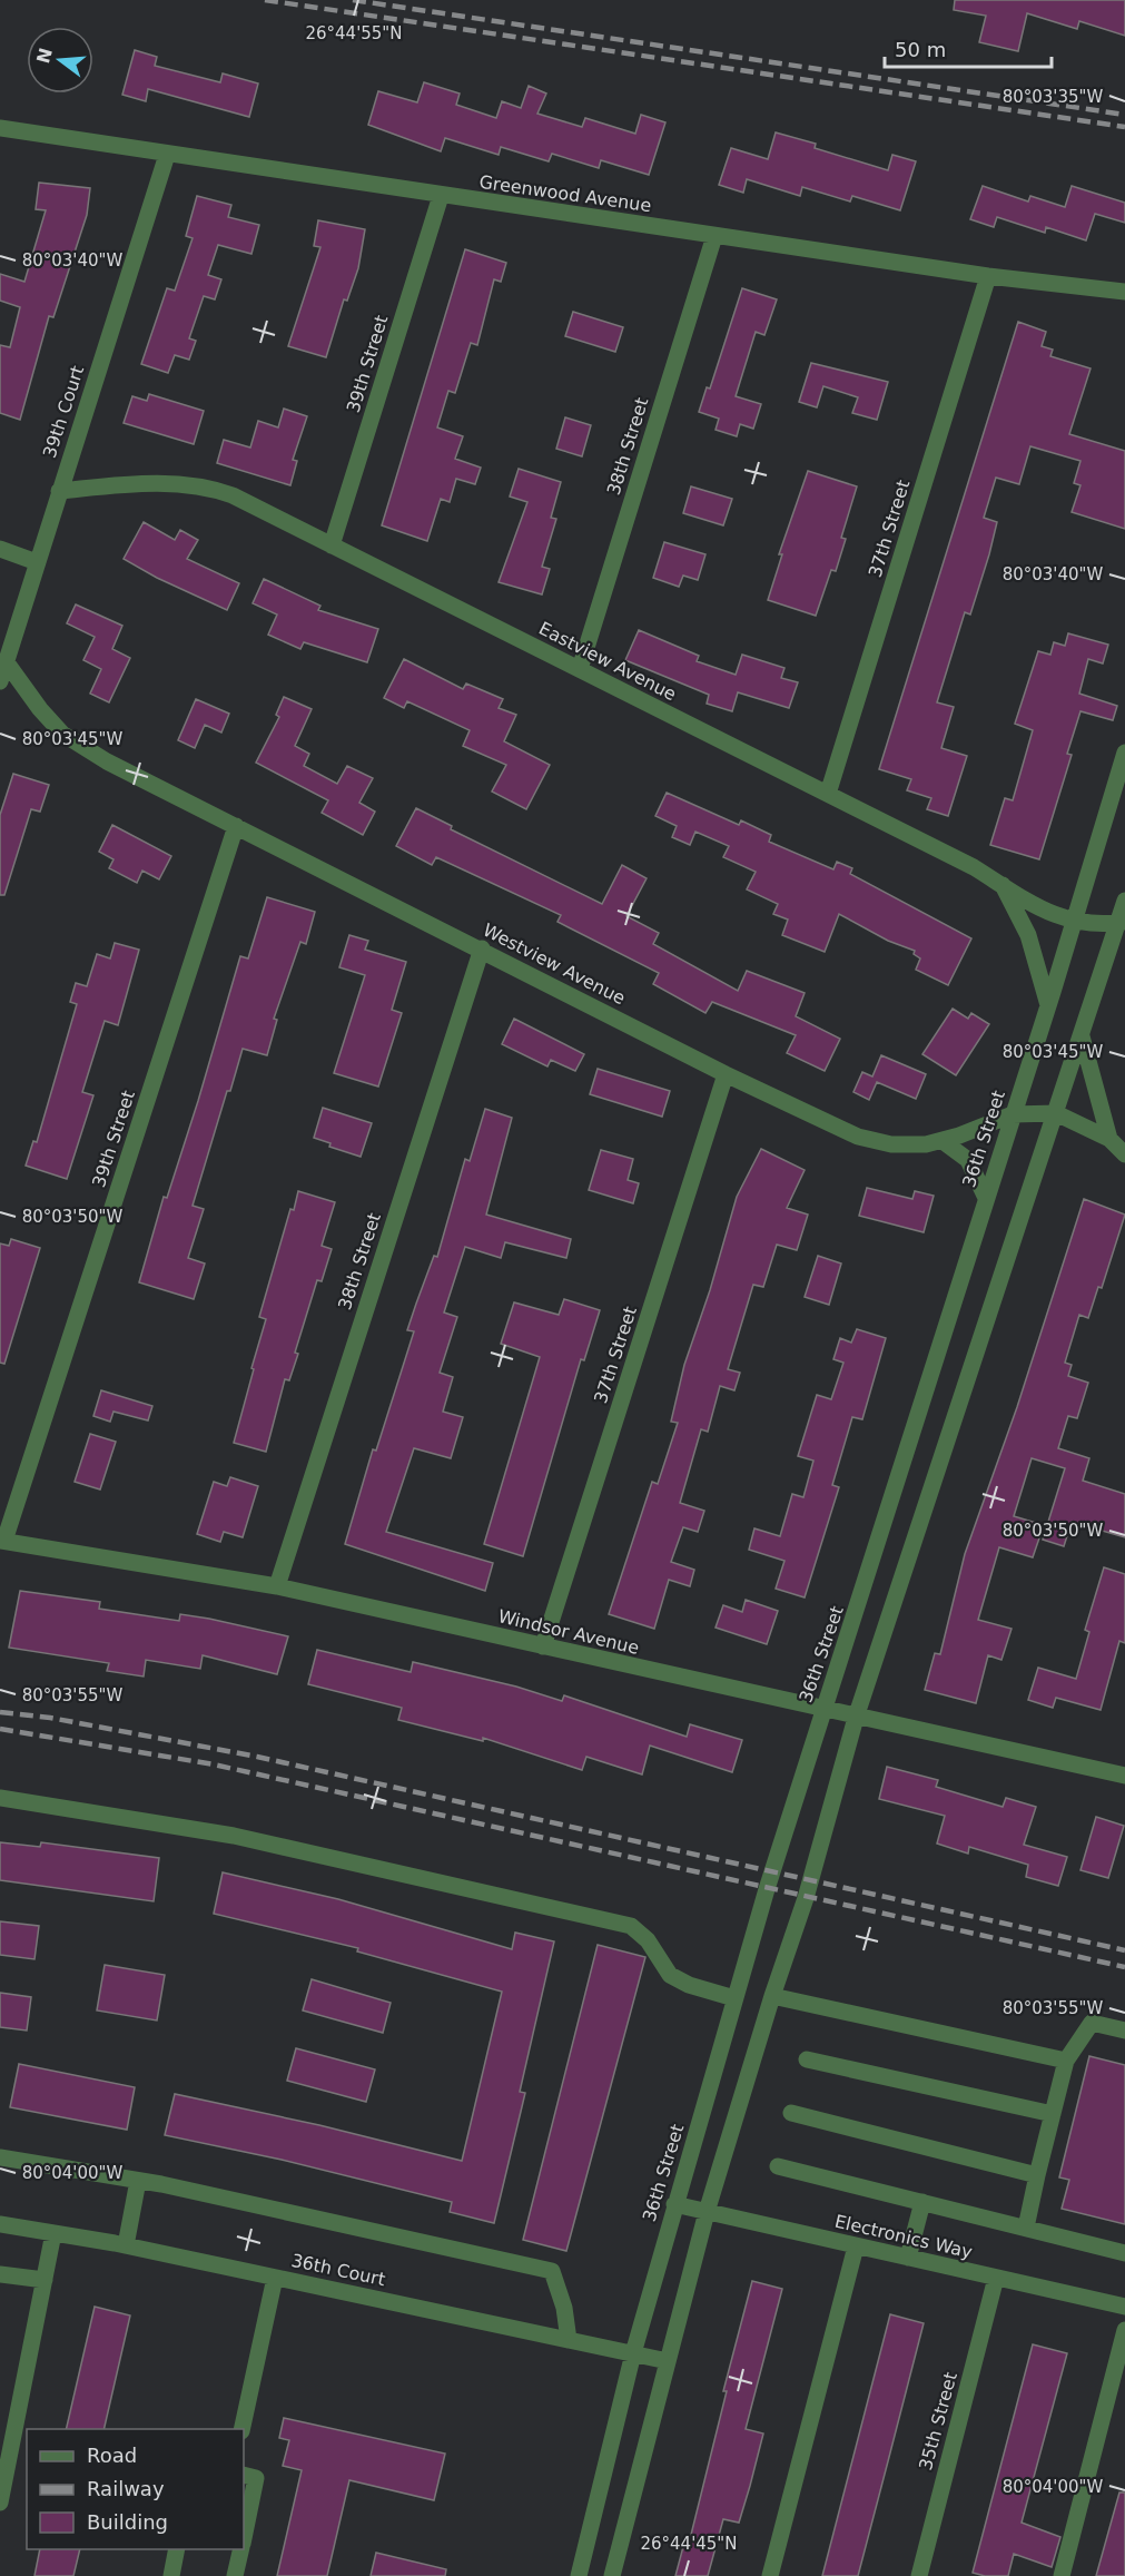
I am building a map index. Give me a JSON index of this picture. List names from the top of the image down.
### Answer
{
  "streets": {
    "street": [
      "Greenwood Avenue",
      "39th Street",
      "39th Court",
      "38th Street",
      "37th Street",
      "Eastview Avenue",
      "Westview Avenue",
      "36th Street",
      "Windsor Avenue",
      "Electronics Way",
      "36th Court",
      "35th Street"
    ]
  },
  "crossings": [
    ["Greenwood Avenue", "39th Street"],
    ["Greenwood Avenue", "39th Court"],
    ["Greenwood Avenue", "38th Street"],
    ["Greenwood Avenue", "37th Street"],
    ["39th Street", "Eastview Avenue"],
    ["39th Street", "Westview Avenue"],
    ["39th Street", "Windsor Avenue"],
    ["39th Court", "Eastview Avenue"],
    ["39th Court", "Westview Avenue"],
    ["38th Street", "Eastview Avenue"],
    ["38th Street", "Westview Avenue"],
    ["38th Street", "Windsor Avenue"],
    ["37th Street", "Eastview Avenue"],
    ["37th Street", "Westview Avenue"],
    ["37th Street", "Windsor Avenue"],
    ["Eastview Avenue", "36th Street"],
    ["Westview Avenue", "36th Street"],
    ["36th Street", "Windsor Avenue"],
    ["36th Street", "Electronics Way"],
    ["36th Street", "36th Court"],
    ["Electronics Way", "35th Street"]
  ],
  "legend": ["Road", "Railway", "Building"],
  "scale_bar": "50 m",
  "north": "left",
  "coordinates": [
    "26°44'55\"N",
    "80°03'35\"W",
    "80°03'40\"W",
    "80°03'45\"W",
    "80°03'50\"W",
    "80°03'55\"W",
    "80°04'00\"W",
    "26°44'45\"N"
  ]
}
